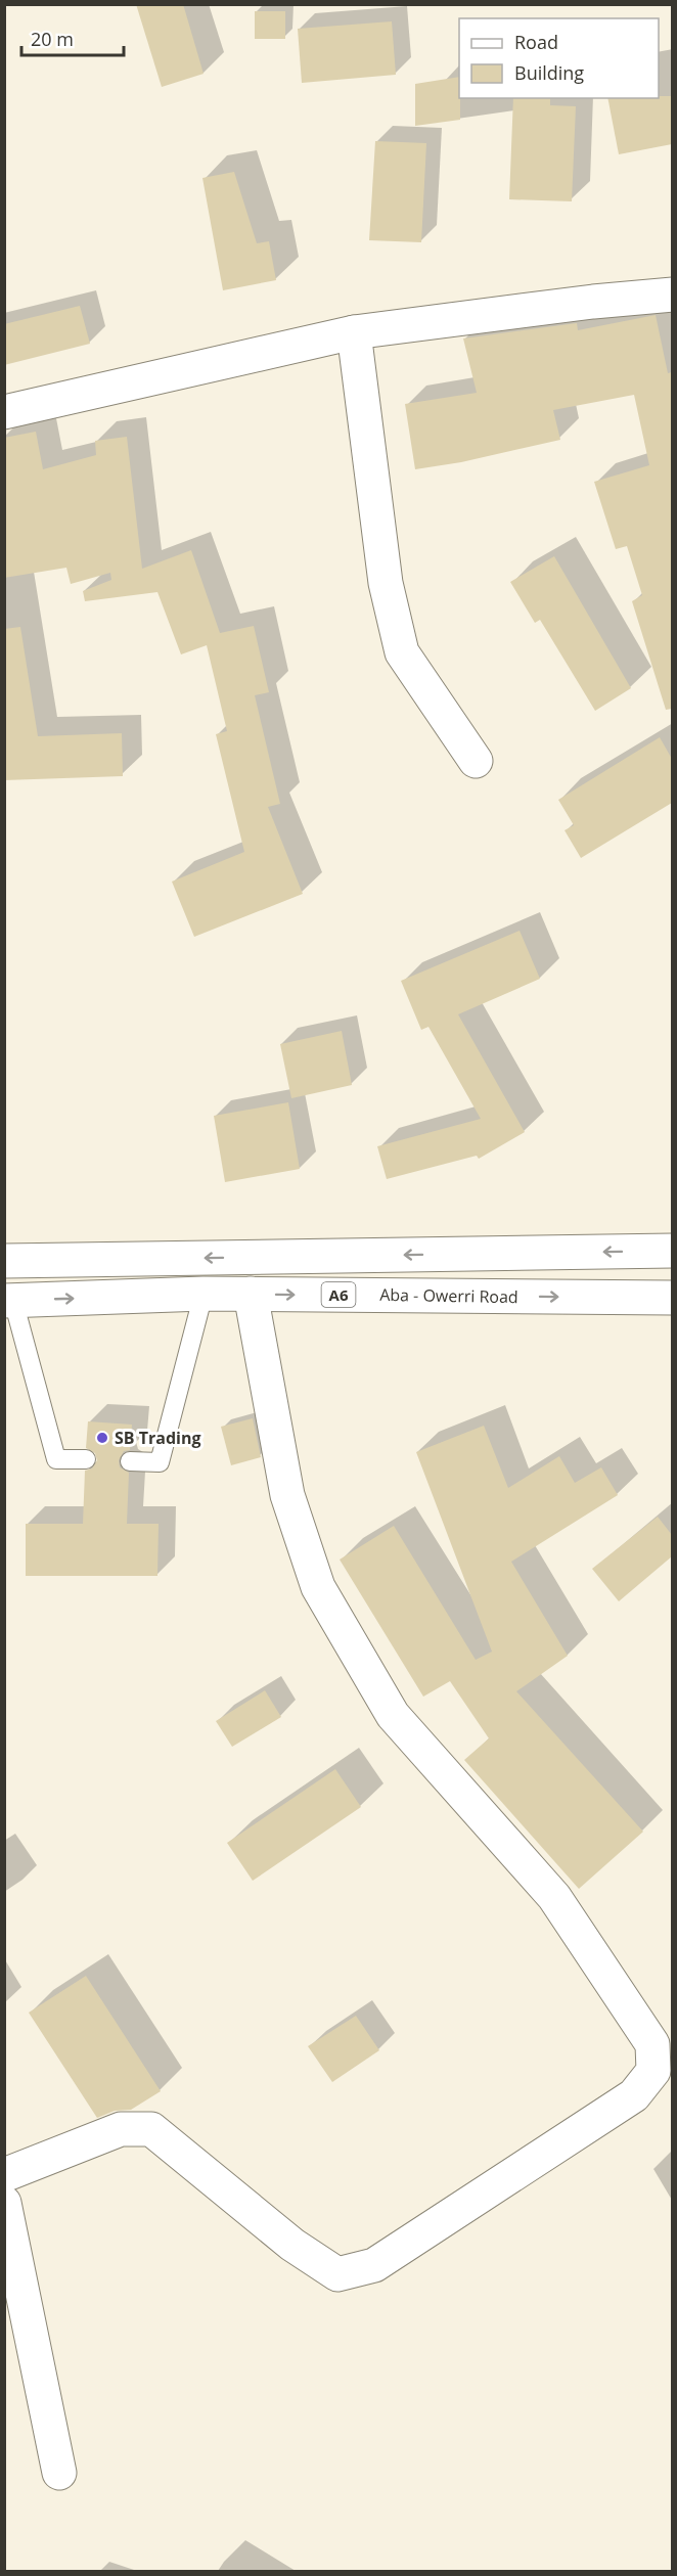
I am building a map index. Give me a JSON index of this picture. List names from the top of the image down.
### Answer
{
  "streets": {
    "main road": ["A6", "Aba - Owerri Road"]
  },
  "places": ["SB Trading"],
  "legend": ["Road", "Building"],
  "scale_bar": "20 m"
}
